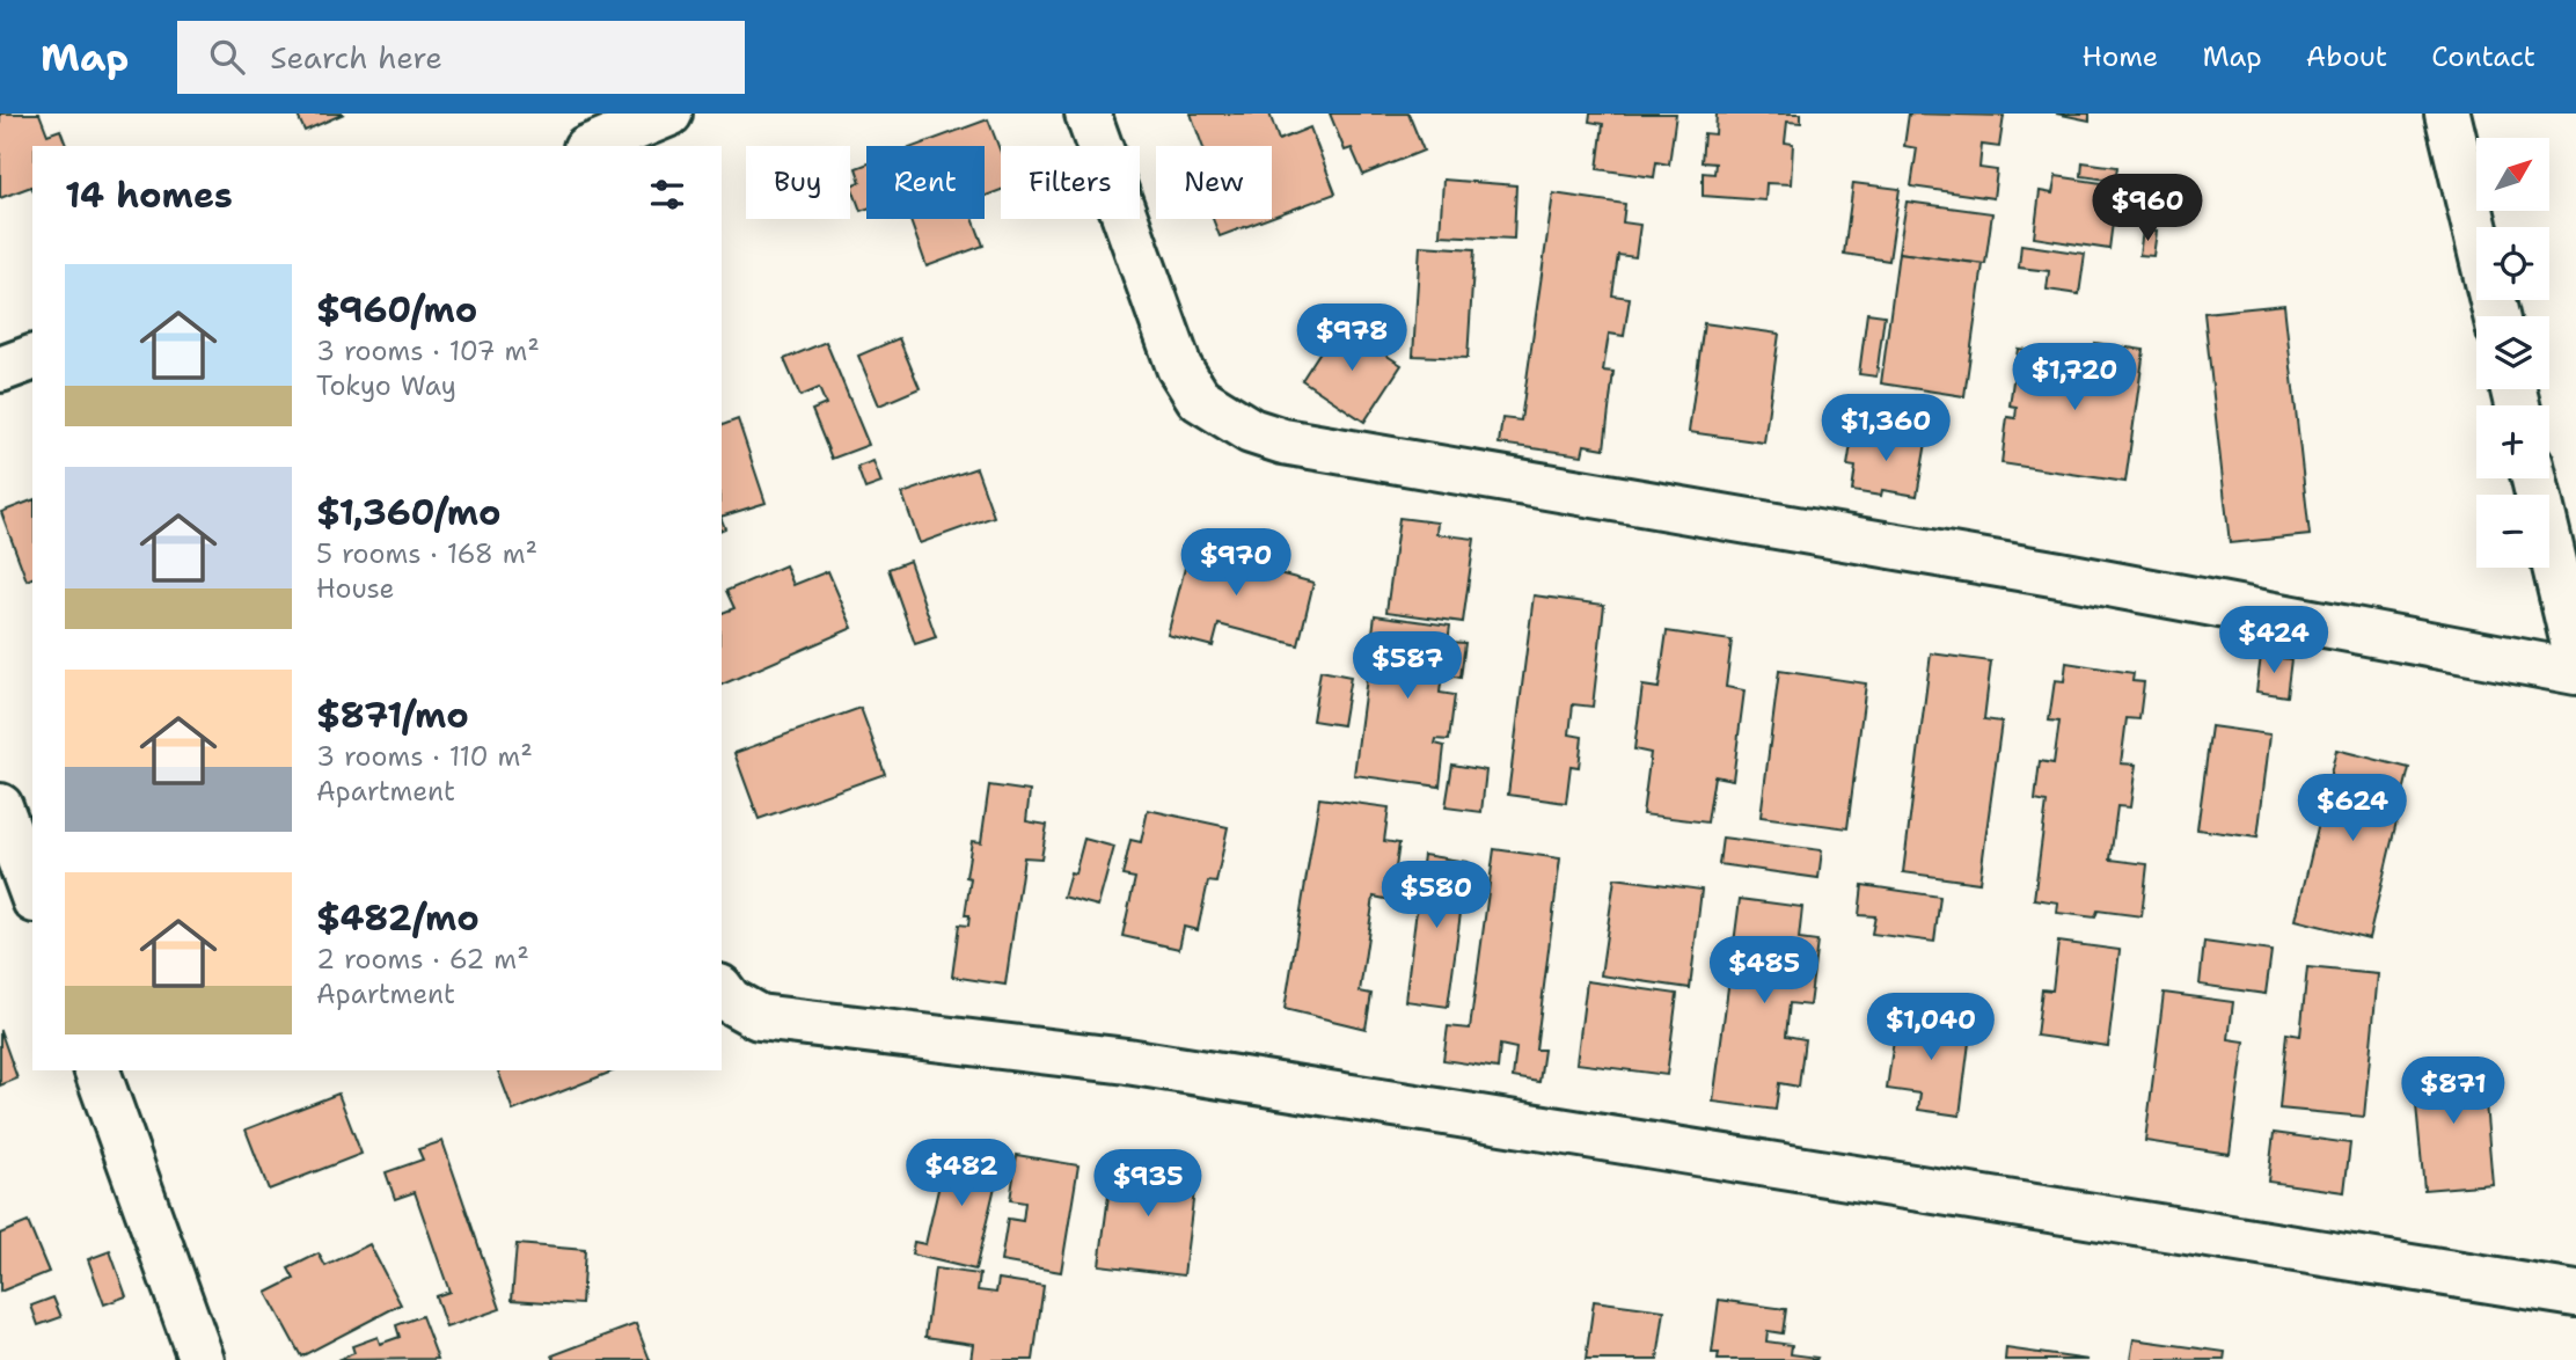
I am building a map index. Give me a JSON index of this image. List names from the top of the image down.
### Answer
{
  "north": "top right",
  "page": {
    "header": "Map",
    "search": "Search here",
    "nav": [
      "Home",
      "Map",
      "About",
      "Contact"
    ],
    "map_buttons": ["+", "−"],
    "chip": [
      "Buy",
      "Rent",
      "Filters",
      "New"
    ],
    "heading": "14 homes",
    "price": [
      "$960",
      "$978",
      "$1,720",
      "$1,360",
      "$970",
      "$424",
      "$587",
      "$624",
      "$580",
      "$485",
      "$1,040",
      "$871",
      "$482",
      "$935"
    ],
    "list": [
      {
        "name": "$960/mo",
        "note": "3 rooms · 107 m² · Tokyo Way"
      },
      {
        "name": "$1,360/mo",
        "note": "5 rooms · 168 m² · House"
      },
      {
        "name": "$871/mo",
        "note": "3 rooms · 110 m² · Apartment"
      },
      {
        "name": "$482/mo",
        "note": "2 rooms · 62 m² · Apartment"
      }
    ]
  }
}
